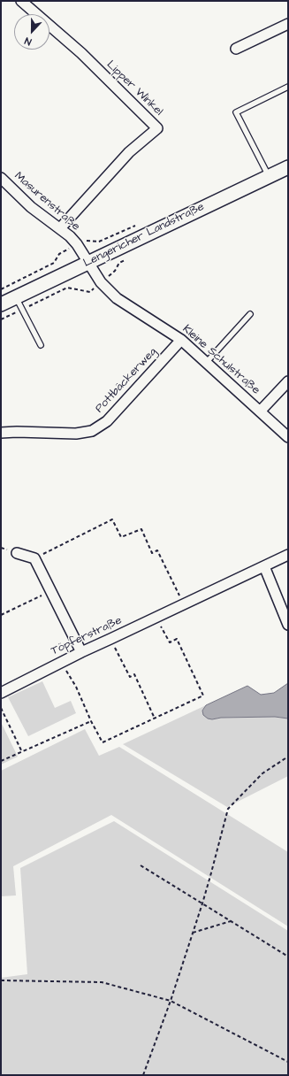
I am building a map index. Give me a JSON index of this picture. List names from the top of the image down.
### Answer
{
  "streets": {
    "main road": ["Lengericher Landstraße"],
    "street": [
      "Lipper Winkel",
      "Masurenstraße",
      "Kleine Schulstraße",
      "Pottbäckerweg",
      "Töpferstraße"
    ]
  },
  "crossings": [
    ["Lipper Winkel", "Masurenstraße"],
    ["Masurenstraße", "Lengericher Landstraße"],
    ["Masurenstraße", "Kleine Schulstraße"],
    ["Lengericher Landstraße", "Kleine Schulstraße"],
    ["Kleine Schulstraße", "Pottbäckerweg"]
  ],
  "north": "bottom"
}
